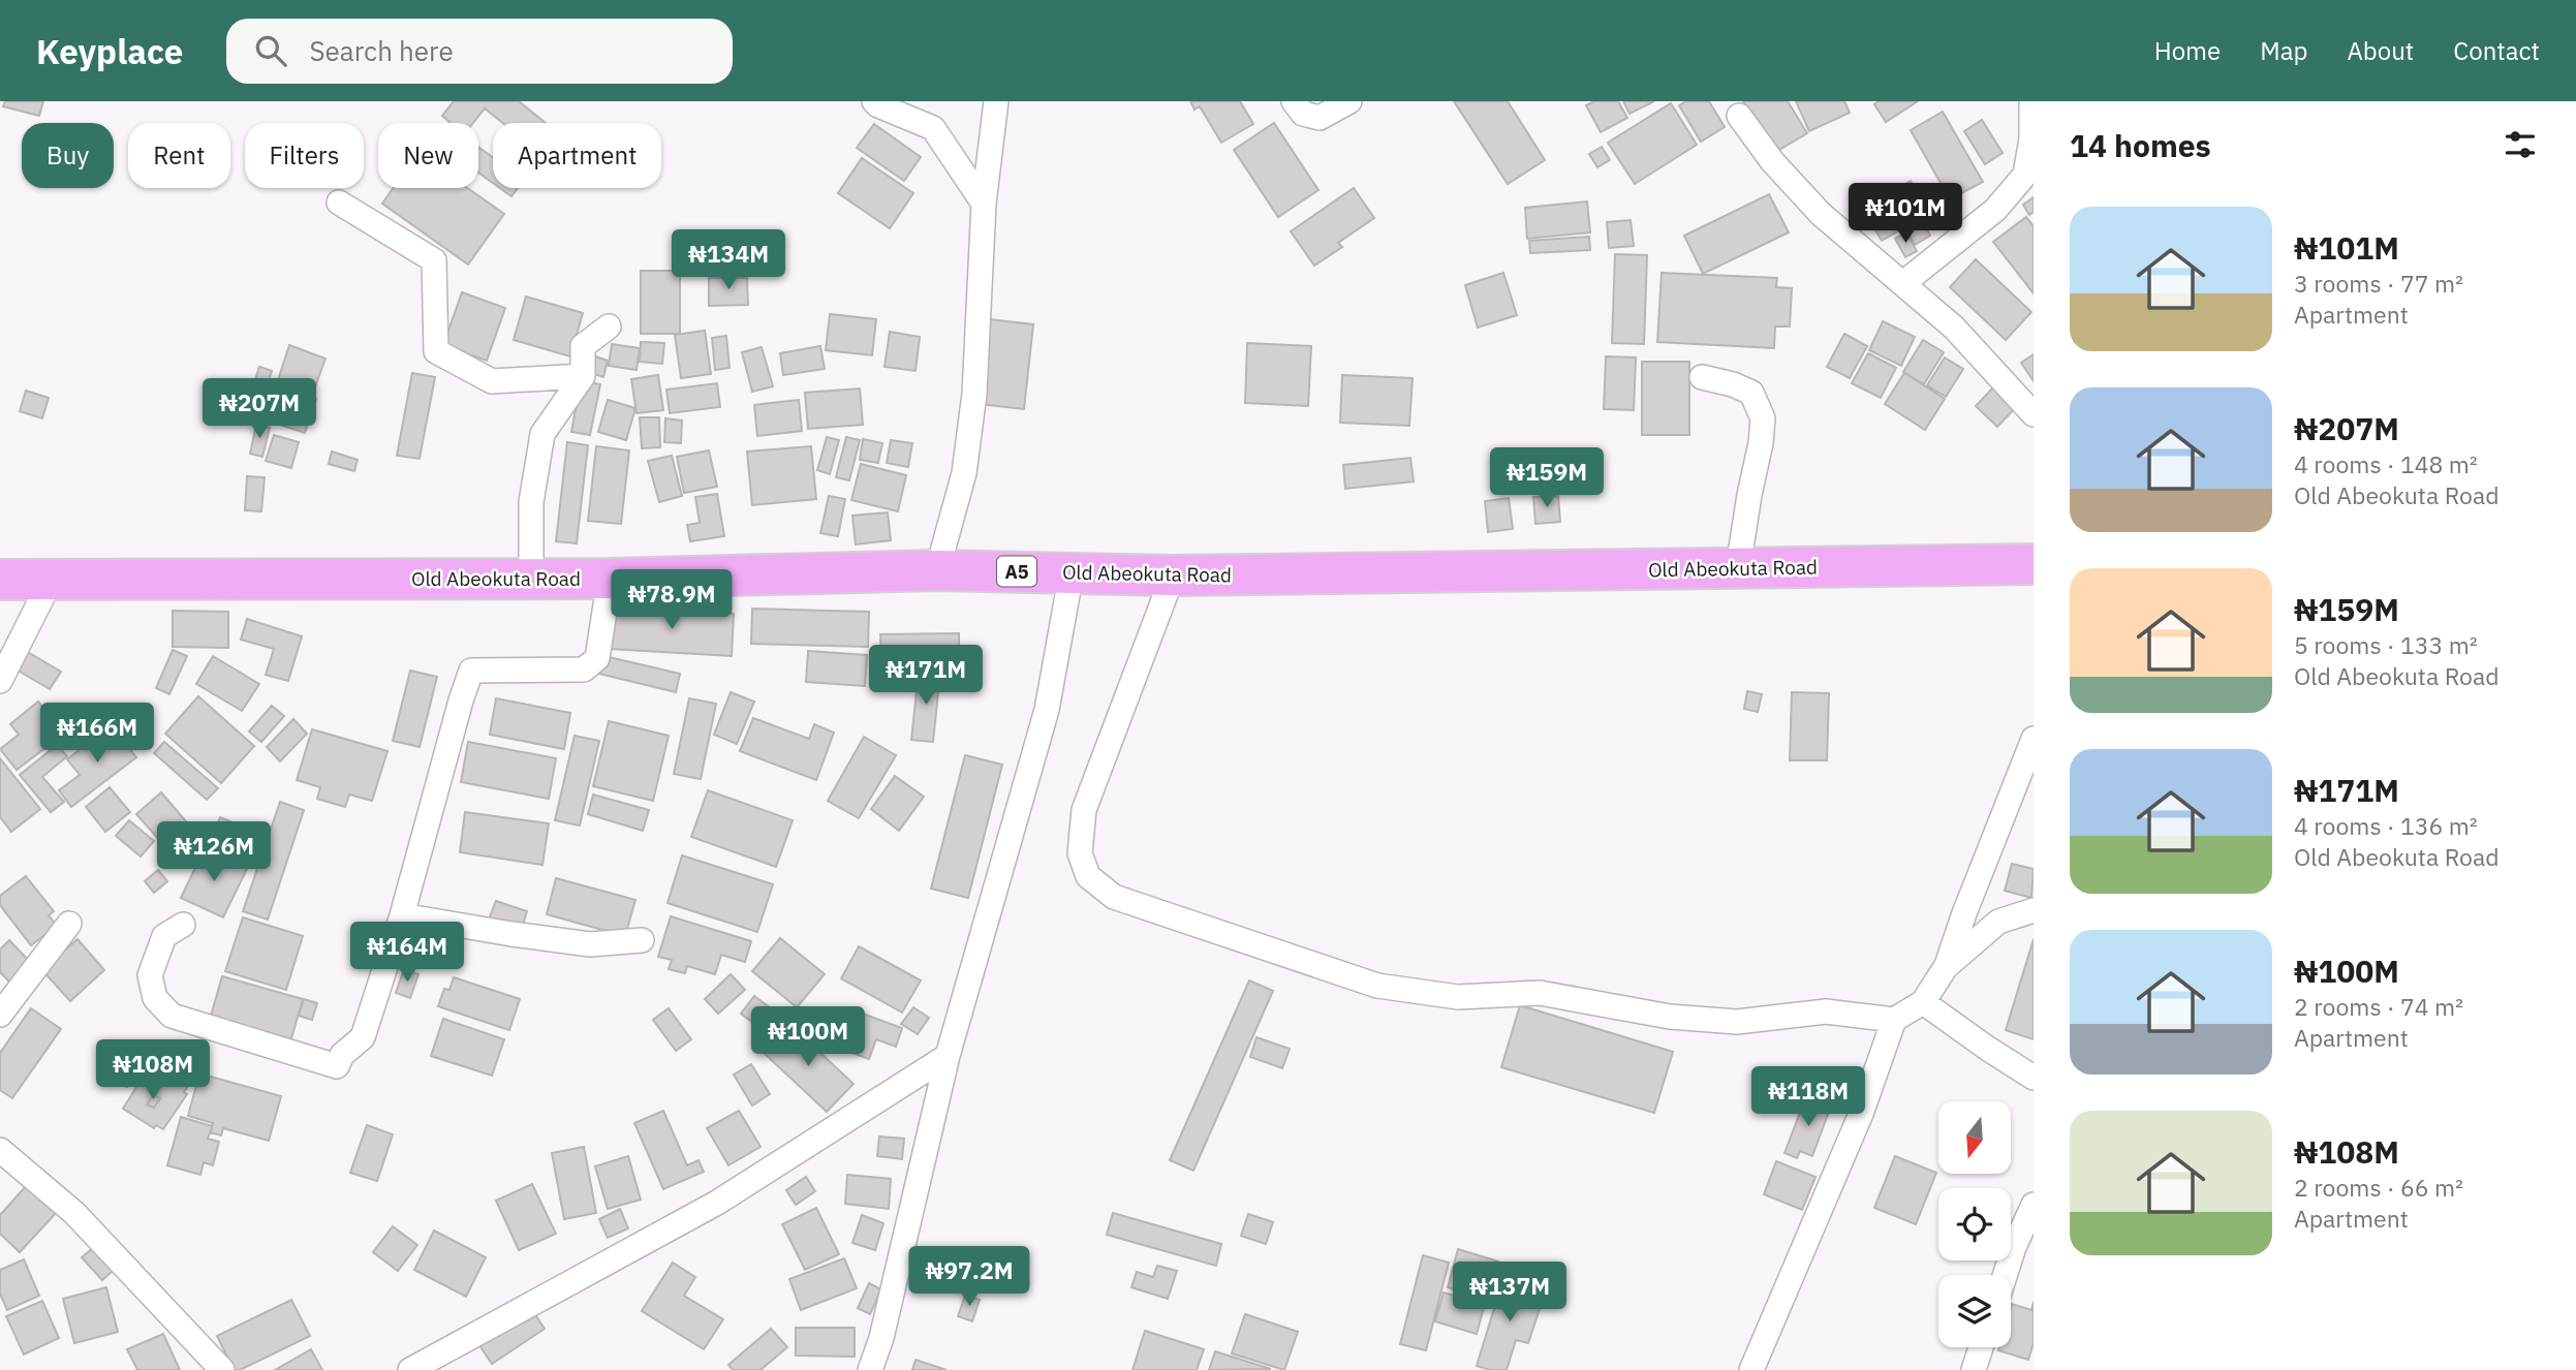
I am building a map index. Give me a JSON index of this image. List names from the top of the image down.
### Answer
{
  "streets": {
    "highway": ["Old Abeokuta Road", "A5"]
  },
  "north": "bottom",
  "page": {
    "header": "Keyplace",
    "search": "Search here",
    "nav": [
      "Home",
      "Map",
      "About",
      "Contact"
    ],
    "heading": "14 homes",
    "chip": [
      "Buy",
      "Rent",
      "Filters",
      "New",
      "Apartment"
    ],
    "price": [
      "₦101M",
      "₦134M",
      "₦207M",
      "₦159M",
      "₦78.9M",
      "₦171M",
      "₦166M",
      "₦126M",
      "₦164M",
      "₦100M",
      "₦108M",
      "₦118M",
      "₦97.2M",
      "₦137M"
    ],
    "list": [
      {
        "name": "₦101M",
        "note": "3 rooms · 77 m² · Apartment"
      },
      {
        "name": "₦207M",
        "note": "4 rooms · 148 m² · Old Abeokuta Road"
      },
      {
        "name": "₦159M",
        "note": "5 rooms · 133 m² · Old Abeokuta Road"
      },
      {
        "name": "₦171M",
        "note": "4 rooms · 136 m² · Old Abeokuta Road"
      },
      {
        "name": "₦100M",
        "note": "2 rooms · 74 m² · Apartment"
      },
      {
        "name": "₦108M",
        "note": "2 rooms · 66 m² · Apartment"
      }
    ]
  }
}
